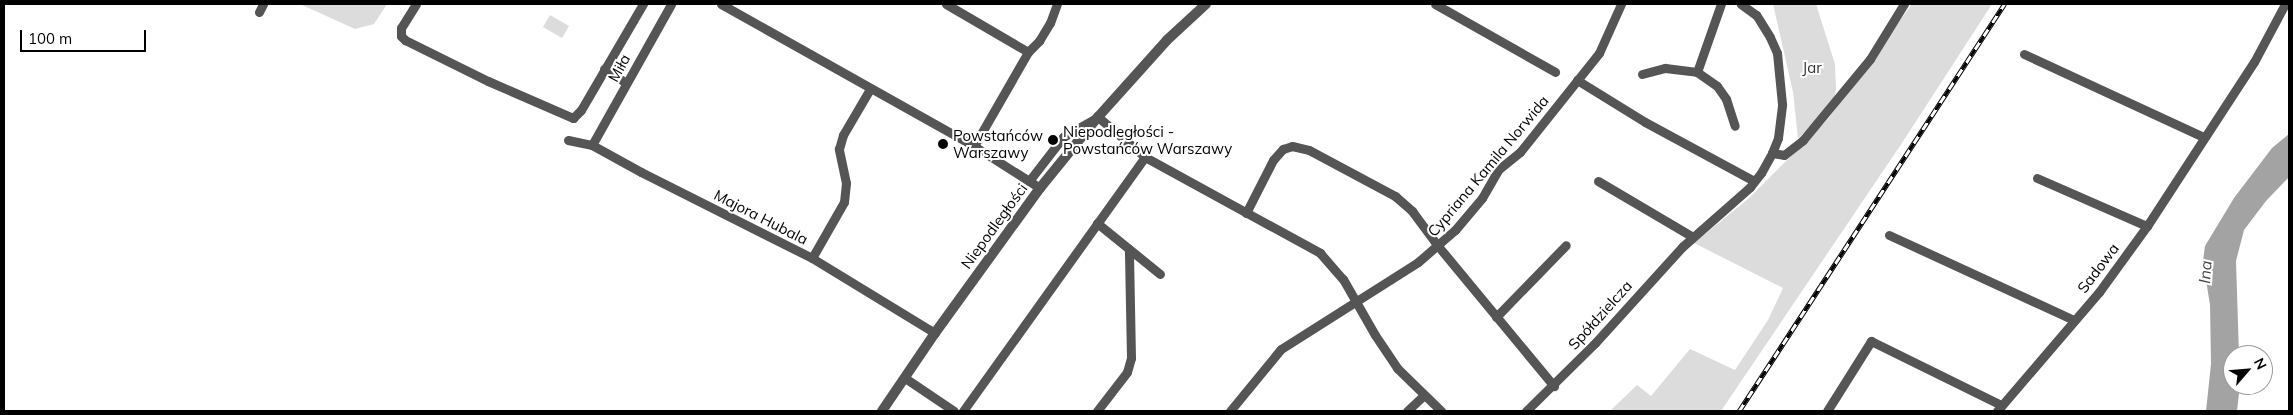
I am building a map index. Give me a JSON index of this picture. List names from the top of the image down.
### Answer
{
  "streets": {
    "street": [
      "Miła",
      "Cypriana Kamila Norwida",
      "Majora Hubala",
      "Niepodległości",
      "Sadowa",
      "Spółdzielcza"
    ]
  },
  "crossings": [
    ["Miła", "Majora Hubala"],
    ["Majora Hubala", "Niepodległości"]
  ],
  "water": ["Ina"],
  "parks": ["Jar"],
  "places": ["Niepodległości - Powstańców Warszawy", "Powstańców Warszawy"],
  "scale_bar": "100 m",
  "north": "top right"
}
